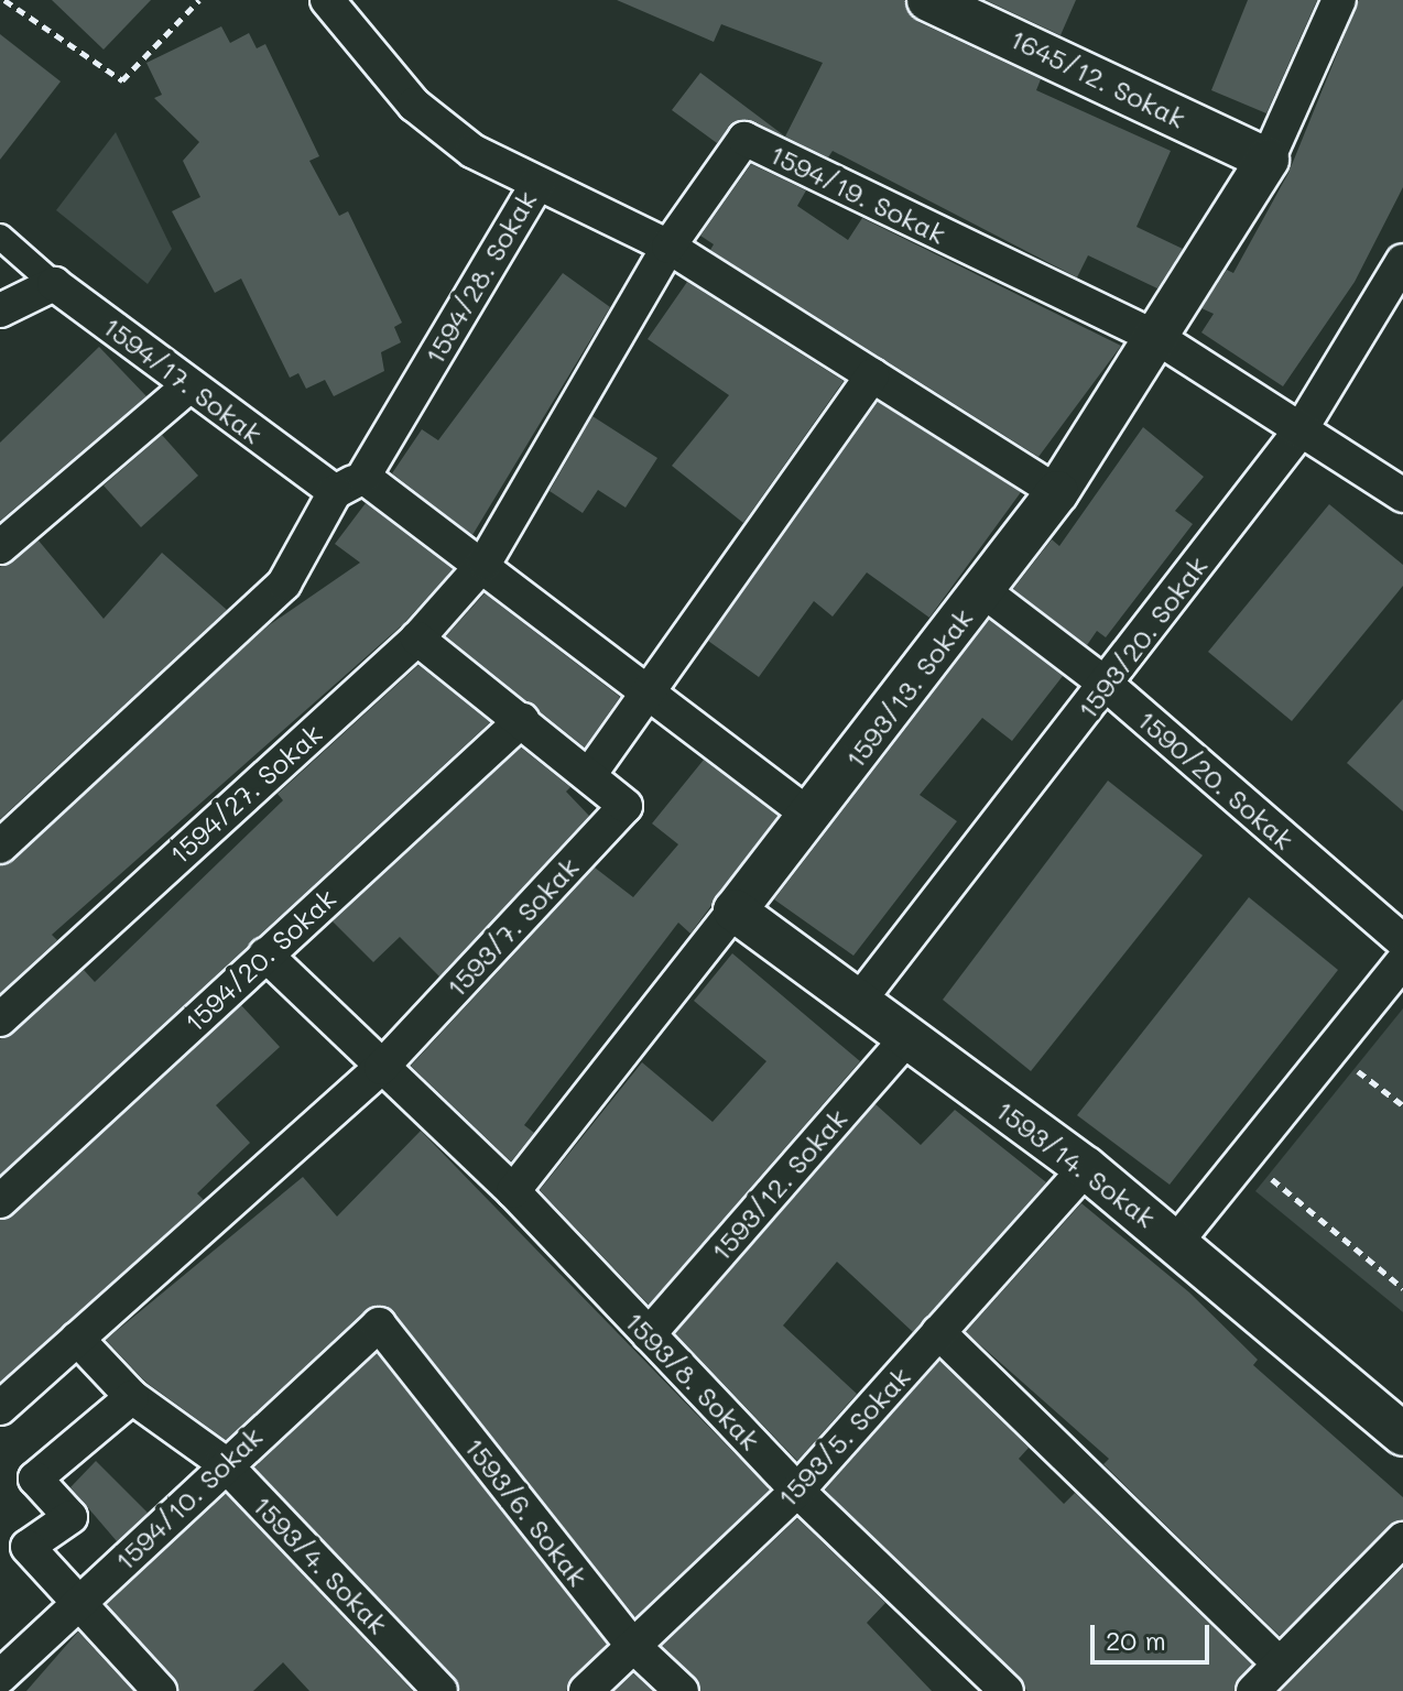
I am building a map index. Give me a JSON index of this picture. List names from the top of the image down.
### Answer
{
  "streets": {
    "street": [
      "1645/12. Sokak",
      "1594/19. Sokak",
      "1594/28. Sokak",
      "1594/17. Sokak",
      "1593/20. Sokak",
      "1593/13. Sokak",
      "1590/20. Sokak",
      "1594/27. Sokak",
      "1593/7. Sokak",
      "1594/20. Sokak",
      "1593/14. Sokak",
      "1593/12. Sokak",
      "1593/8. Sokak",
      "1593/5. Sokak",
      "1594/10. Sokak",
      "1593/6. Sokak",
      "1593/4. Sokak"
    ]
  },
  "crossings": [
    ["1645/12. Sokak", "1593/13. Sokak"],
    ["1594/19. Sokak", "1594/17. Sokak"],
    ["1594/19. Sokak", "1593/20. Sokak"],
    ["1594/19. Sokak", "1593/13. Sokak"],
    ["1594/19. Sokak", "1594/27. Sokak"],
    ["1594/28. Sokak", "1594/17. Sokak"],
    ["1594/17. Sokak", "1593/13. Sokak"],
    ["1594/17. Sokak", "1594/27. Sokak"],
    ["1593/20. Sokak", "1590/20. Sokak"],
    ["1593/20. Sokak", "1593/14. Sokak"],
    ["1593/13. Sokak", "1590/20. Sokak"],
    ["1593/13. Sokak", "1593/14. Sokak"],
    ["1593/13. Sokak", "1593/8. Sokak"],
    ["1593/7. Sokak", "1593/8. Sokak"],
    ["1593/7. Sokak", "1593/4. Sokak"],
    ["1594/20. Sokak", "1593/8. Sokak"],
    ["1593/14. Sokak", "1593/12. Sokak"],
    ["1593/14. Sokak", "1593/5. Sokak"],
    ["1593/12. Sokak", "1593/8. Sokak"],
    ["1593/8. Sokak", "1593/5. Sokak"],
    ["1593/5. Sokak", "1593/6. Sokak"],
    ["1594/10. Sokak", "1593/6. Sokak"],
    ["1594/10. Sokak", "1593/4. Sokak"]
  ],
  "scale_bar": "20 m"
}
